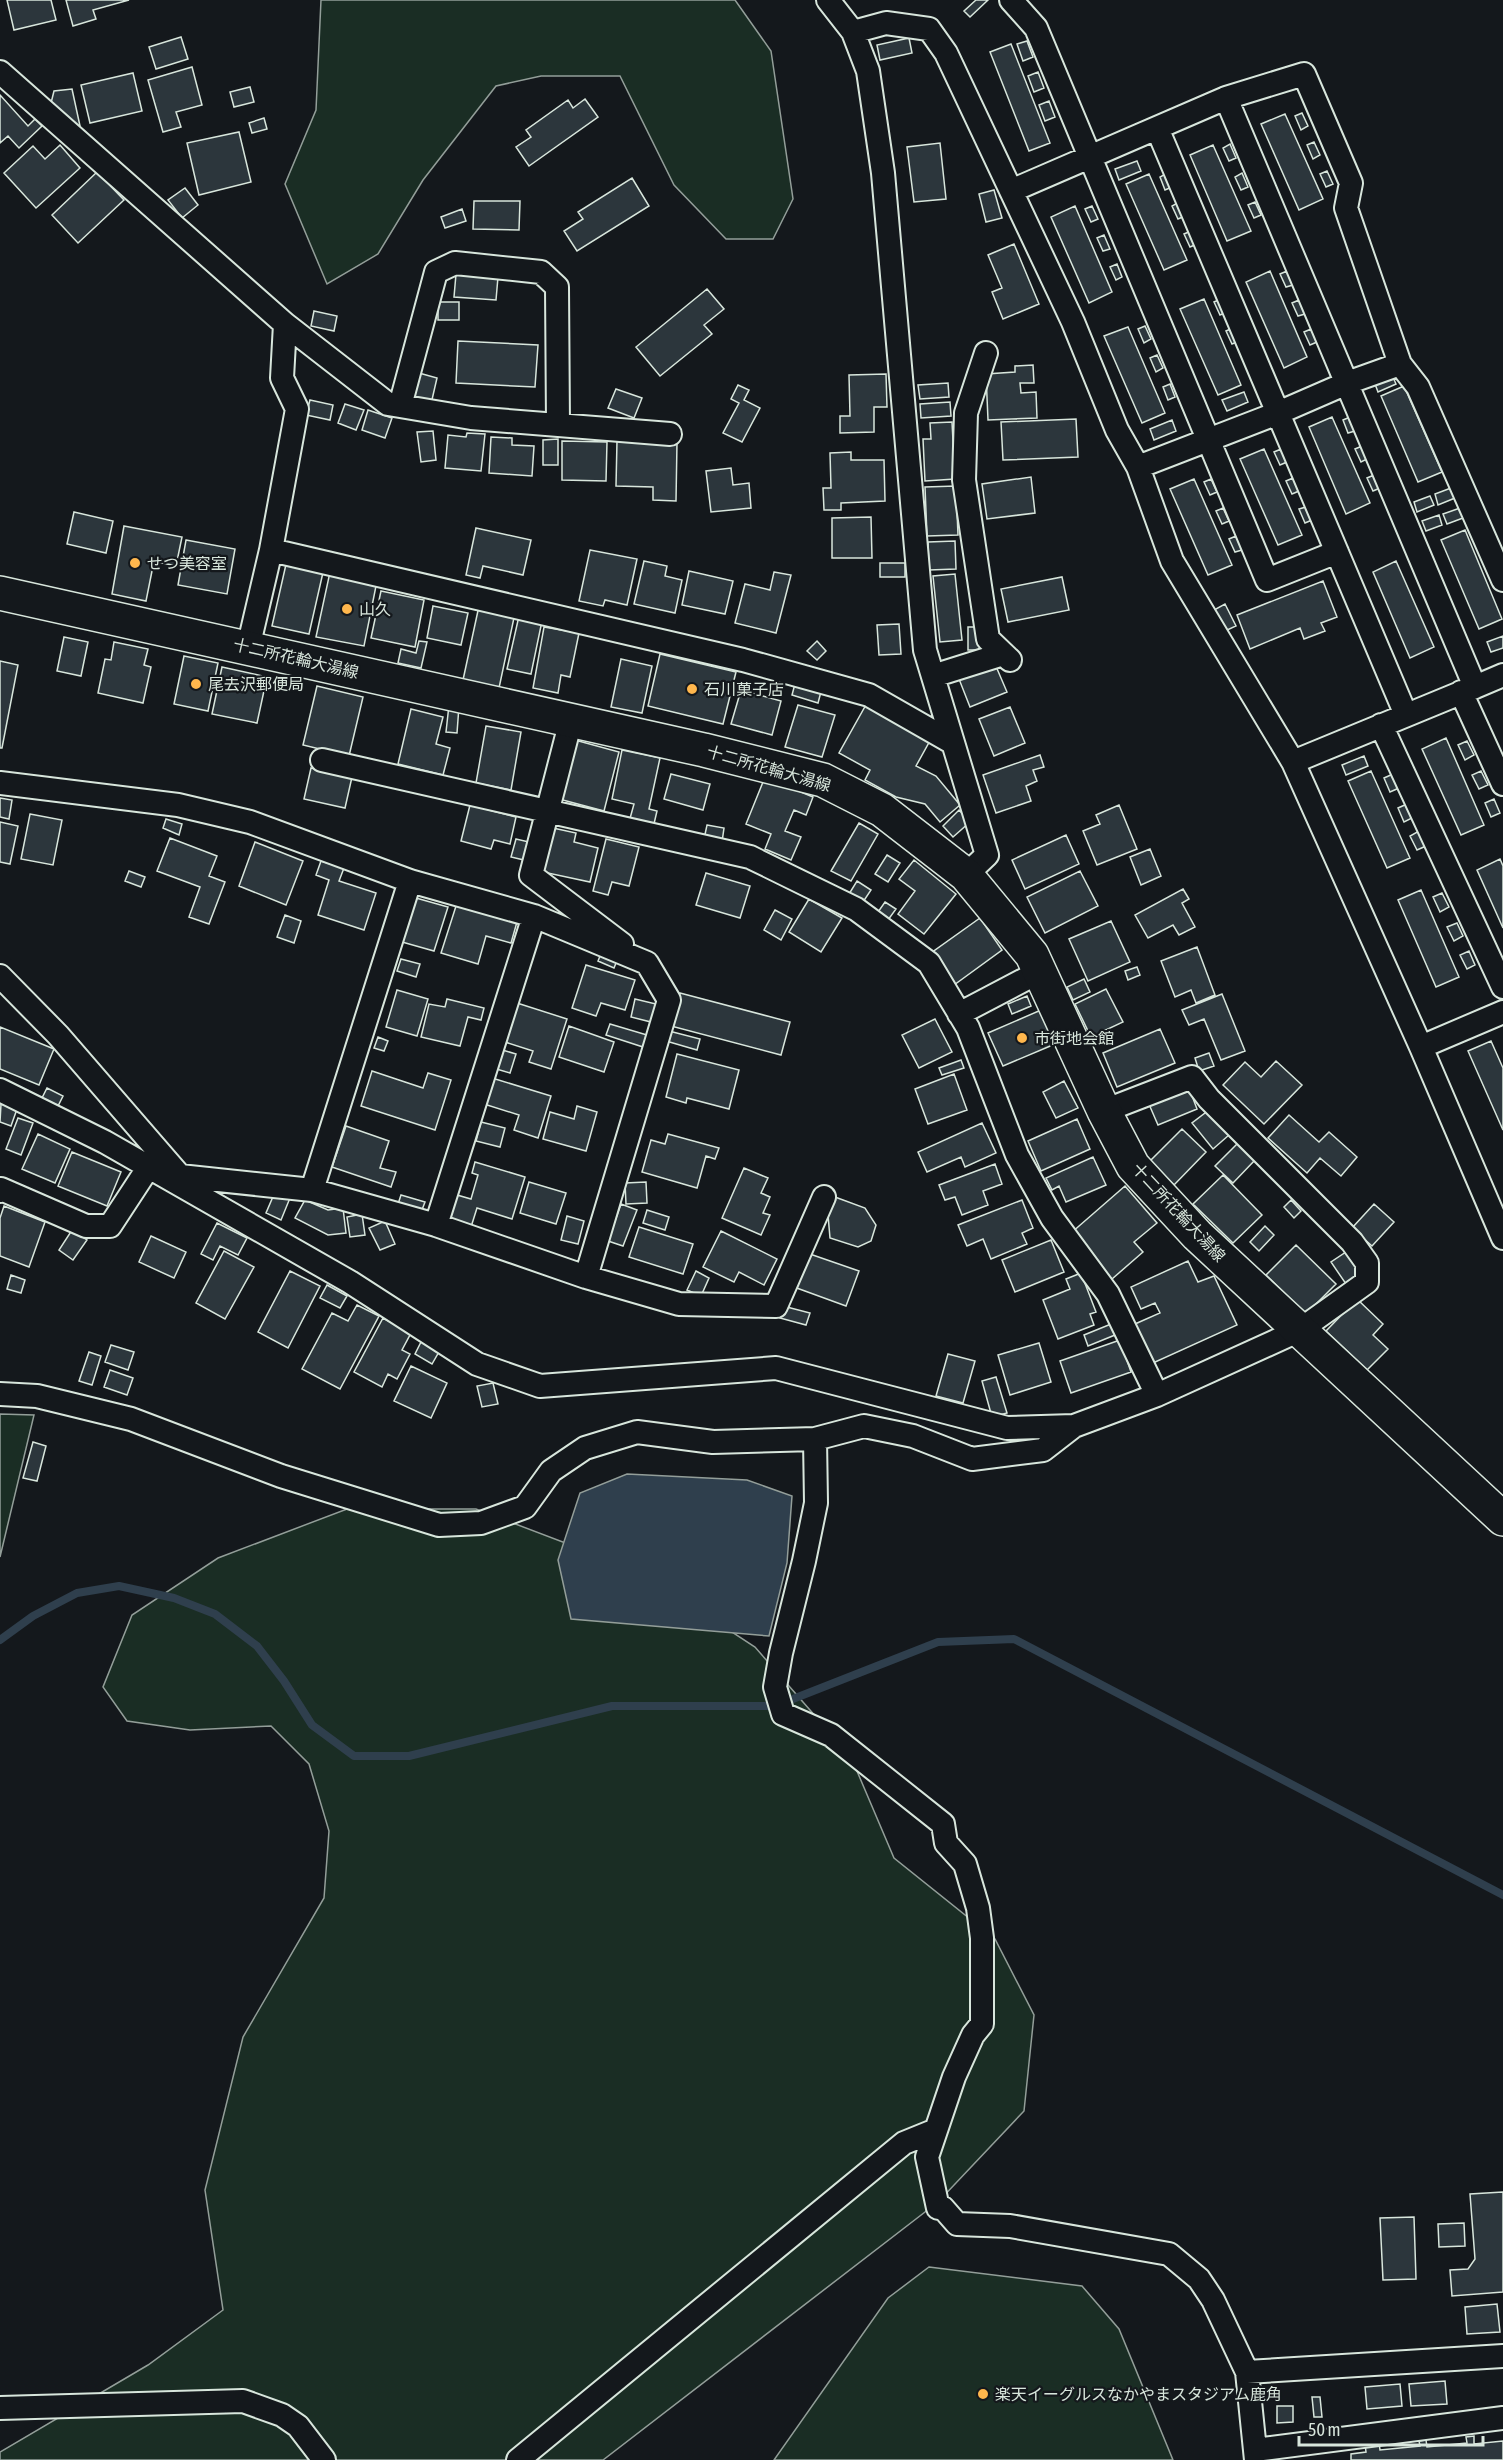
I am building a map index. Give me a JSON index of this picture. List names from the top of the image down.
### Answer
{
  "streets": {
    "main road": ["十二所花輪大湯線"]
  },
  "places": [
    "せつ美容室",
    "山久",
    "尾去沢郵便局",
    "石川菓子店",
    "市街地会館",
    "楽天イーグルスなかやまスタジアム鹿角"
  ],
  "scale_bar": "50 m"
}
